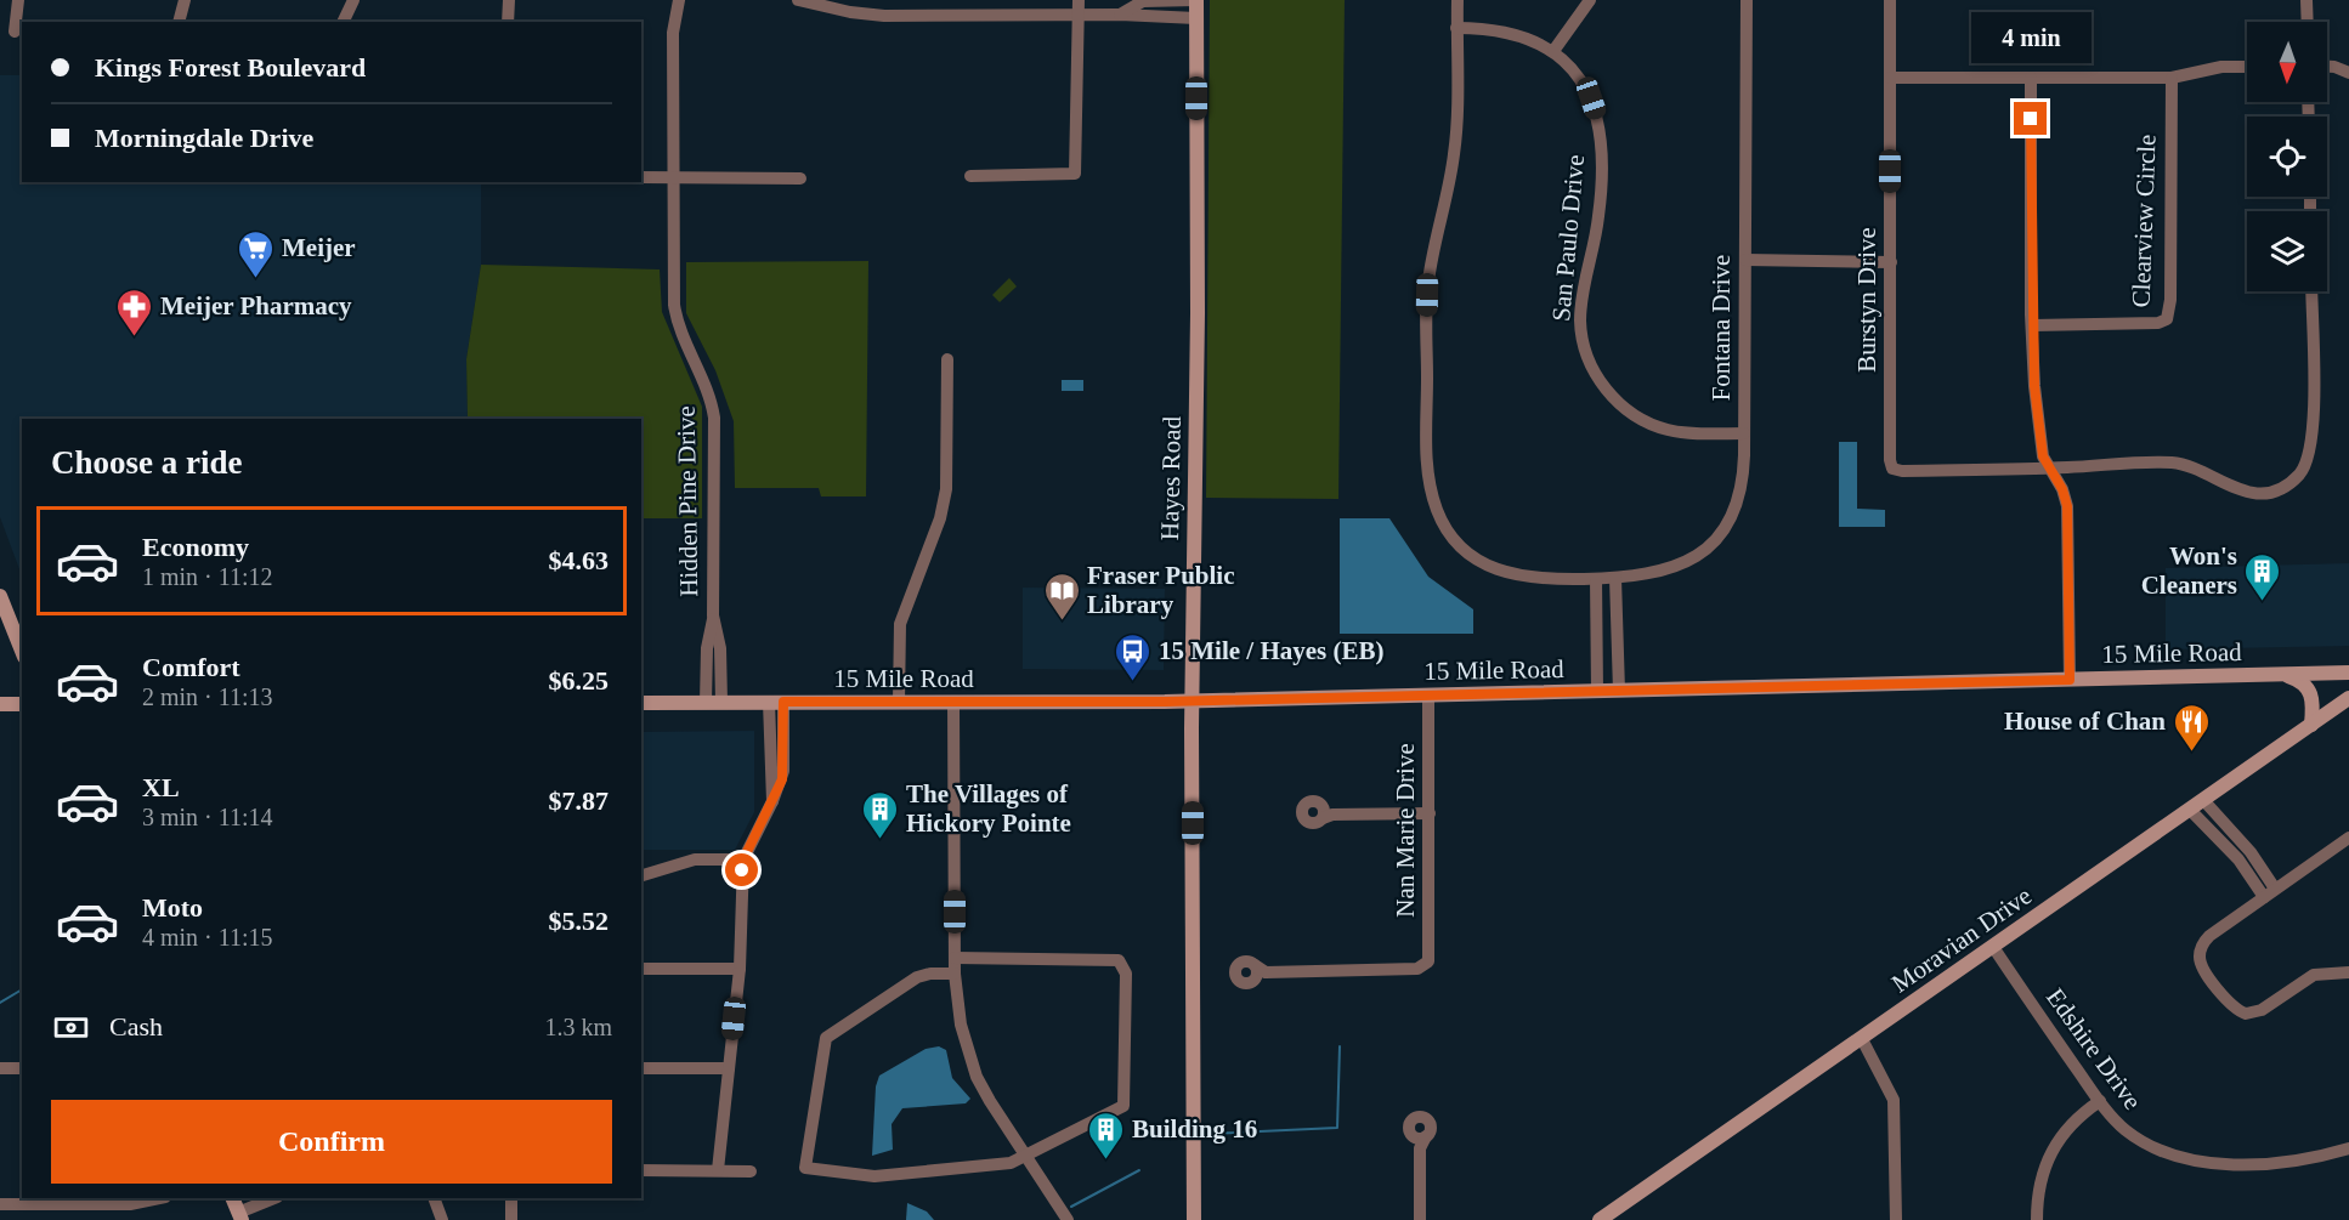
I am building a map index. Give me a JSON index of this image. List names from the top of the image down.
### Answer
{
  "streets": {
    "street": [
      "Clearview Circle",
      "San Paulo Drive",
      "Burstyn Drive",
      "Fontana Drive",
      "Hayes Road",
      "Hidden Pine Drive",
      "15 Mile Road",
      "Nan Marie Drive",
      "Moravian Drive",
      "Edshire Drive"
    ]
  },
  "crossings": [
    ["San Paulo Drive", "Fontana Drive"],
    ["Hayes Road", "15 Mile Road"],
    ["Hidden Pine Drive", "15 Mile Road"],
    ["15 Mile Road", "Nan Marie Drive"],
    ["Moravian Drive", "Edshire Drive"]
  ],
  "places": {
    "supermarket": ["Meijer"],
    "pharmacy": ["Meijer Pharmacy"],
    "building": ["Won's Cleaners", "The Villages of Hickory Pointe", "Building 16"],
    "library": ["Fraser Public Library"],
    "bus stop": ["15 Mile / Hayes (EB)"],
    "restaurant": ["House of Chan"]
  },
  "north": "bottom",
  "page": {
    "bubble": "4 min",
    "banner": ["Kings Forest Boulevard", "Morningdale Drive"],
    "heading": "Choose a ride",
    "list": [
      {
        "name": "Economy",
        "note": "1 min · 11:12",
        "value": "$4.63"
      },
      {
        "name": "Comfort",
        "note": "2 min · 11:13",
        "value": "$6.25"
      },
      {
        "name": "XL",
        "note": "3 min · 11:14",
        "value": "$7.87"
      },
      {
        "name": "Moto",
        "note": "4 min · 11:15",
        "value": "$5.52"
      }
    ],
    "pay": ["Cash", "1.3 km"],
    "buttons": "Confirm"
  }
}
